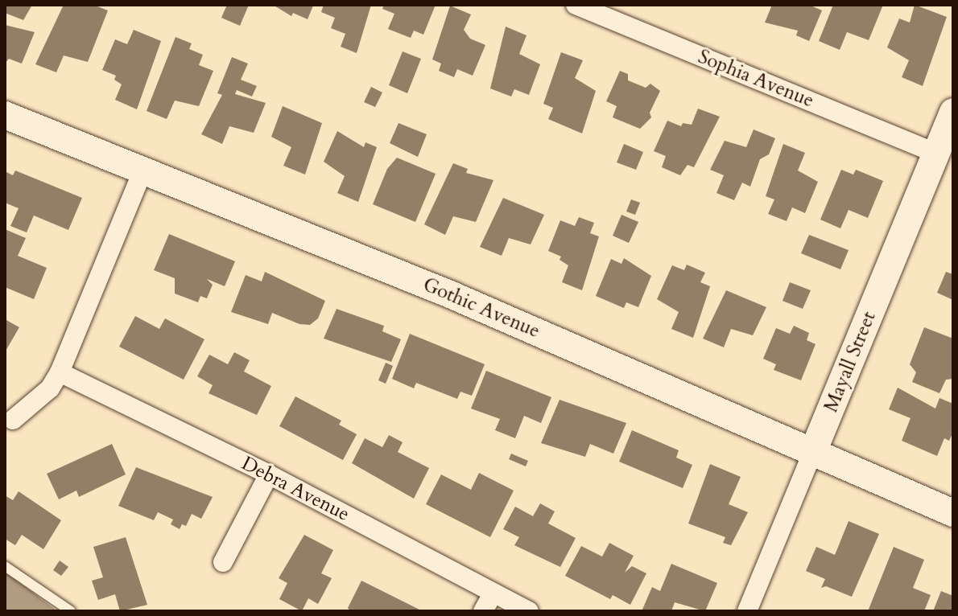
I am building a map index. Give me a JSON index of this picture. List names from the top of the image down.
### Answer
{
  "streets": {
    "street": [
      "Sophia Avenue",
      "Gothic Avenue",
      "Mayall Street",
      "Debra Avenue"
    ]
  },
  "crossings": [
    ["Sophia Avenue", "Mayall Street"],
    ["Gothic Avenue", "Mayall Street"]
  ]
}
